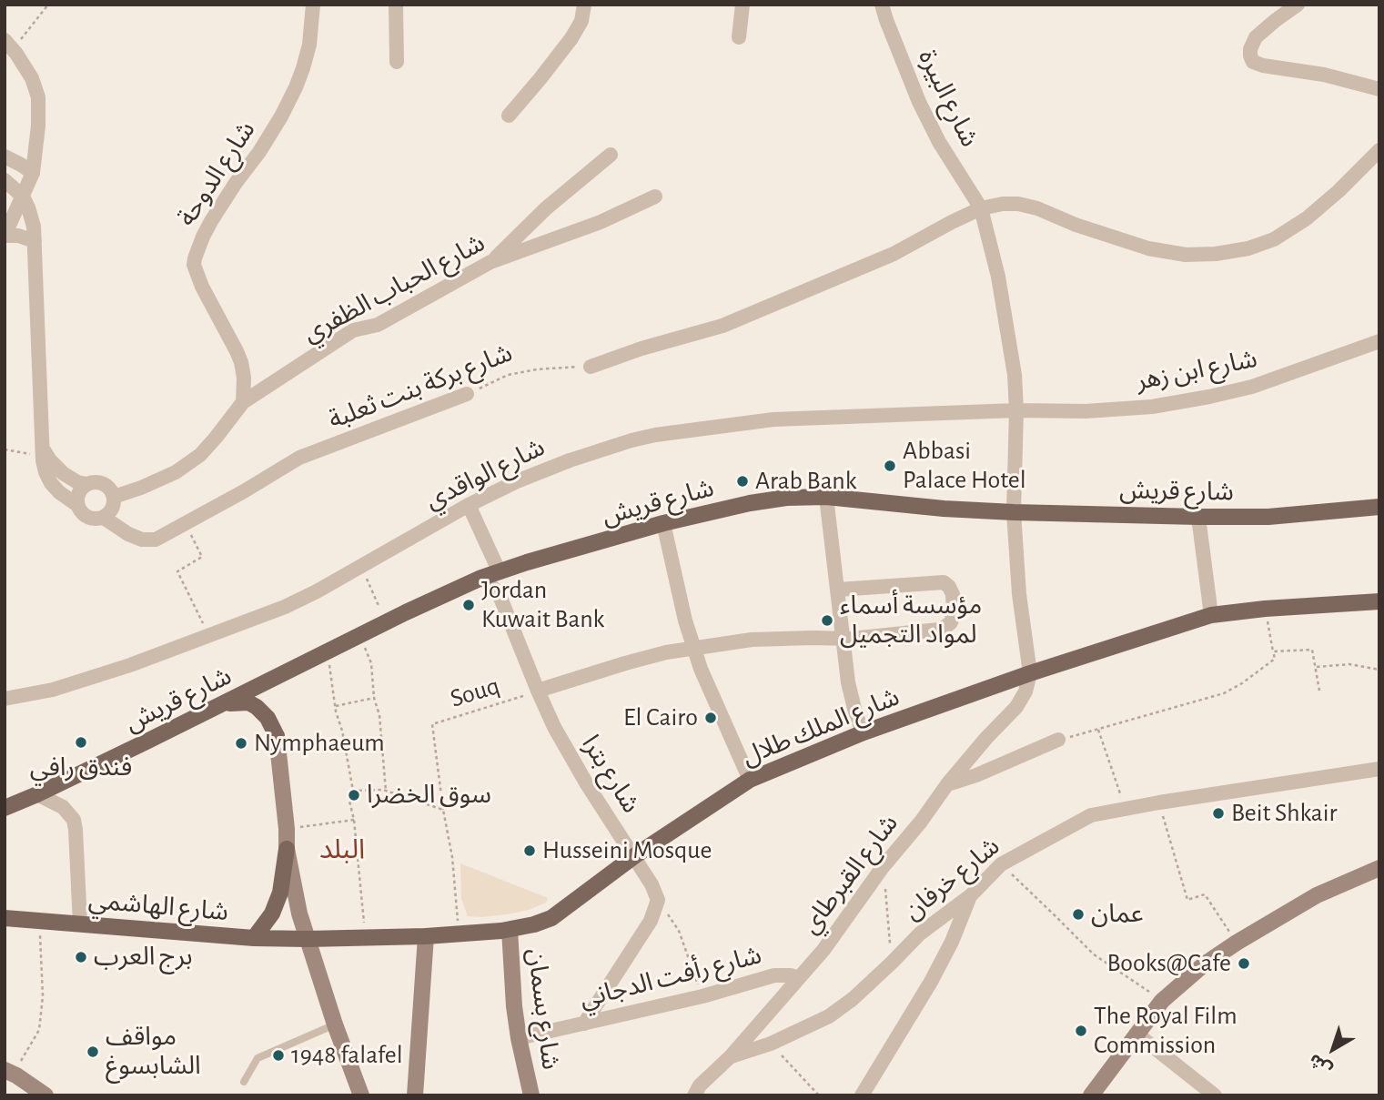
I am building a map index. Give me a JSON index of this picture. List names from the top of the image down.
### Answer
{
  "streets": {
    "main road": [
      "شارع قريش",
      "شارع الملك طلال",
      "شارع الهاشمي",
      "شارع بسمان"
    ],
    "street": [
      "شارع البيرة",
      "شارع الدوحة",
      "شارع الحباب الظفري",
      "شارع ابن زهر",
      "شارع بركة بنت ثعلبة",
      "شارع الواقدي",
      "شارع بترا",
      "شارع القبرطاي",
      "شارع خرفان",
      "شارع رأفت الدجاني"
    ],
    "path": ["Souq"]
  },
  "crossings": [
    ["شارع البيرة", "شارع ابن زهر"],
    ["شارع البيرة", "شارع الواقدي"],
    ["شارع البيرة", "شارع قريش"],
    ["شارع البيرة", "شارع الملك طلال"],
    ["شارع البيرة", "شارع القبرطاي"],
    ["شارع الدوحة", "شارع الحباب الظفري"],
    ["شارع الحباب الظفري", "شارع بركة بنت ثعلبة"],
    ["شارع ابن زهر", "شارع الواقدي"],
    ["شارع قريش", "شارع بترا"],
    ["Souq", "شارع الملك طلال"],
    ["Souq", "شارع بترا"],
    ["شارع الملك طلال", "شارع بترا"],
    ["شارع الملك طلال", "شارع القبرطاي"],
    ["شارع الملك طلال", "شارع الهاشمي"],
    ["شارع الملك طلال", "شارع بسمان"],
    ["شارع القبرطاي", "شارع خرفان"],
    ["شارع القبرطاي", "شارع رأفت الدجاني"],
    ["شارع رأفت الدجاني", "شارع بسمان"]
  ],
  "districts": ["البلد"],
  "places": [
    "Abbasi Palace Hotel",
    "Arab Bank",
    "Jordan Kuwait Bank",
    "مؤسسة أسماء لمواد التجميل",
    "El Cairo",
    "فندق رافي",
    "Nymphaeum",
    "سوق الخضرا",
    "Beit Shkair",
    "Husseini Mosque",
    "عمان",
    "برج العرب",
    "Books@Cafe",
    "The Royal Film Commission",
    "مواقف الشابسوغ",
    "1948 falafel"
  ],
  "north": "bottom left"
}
